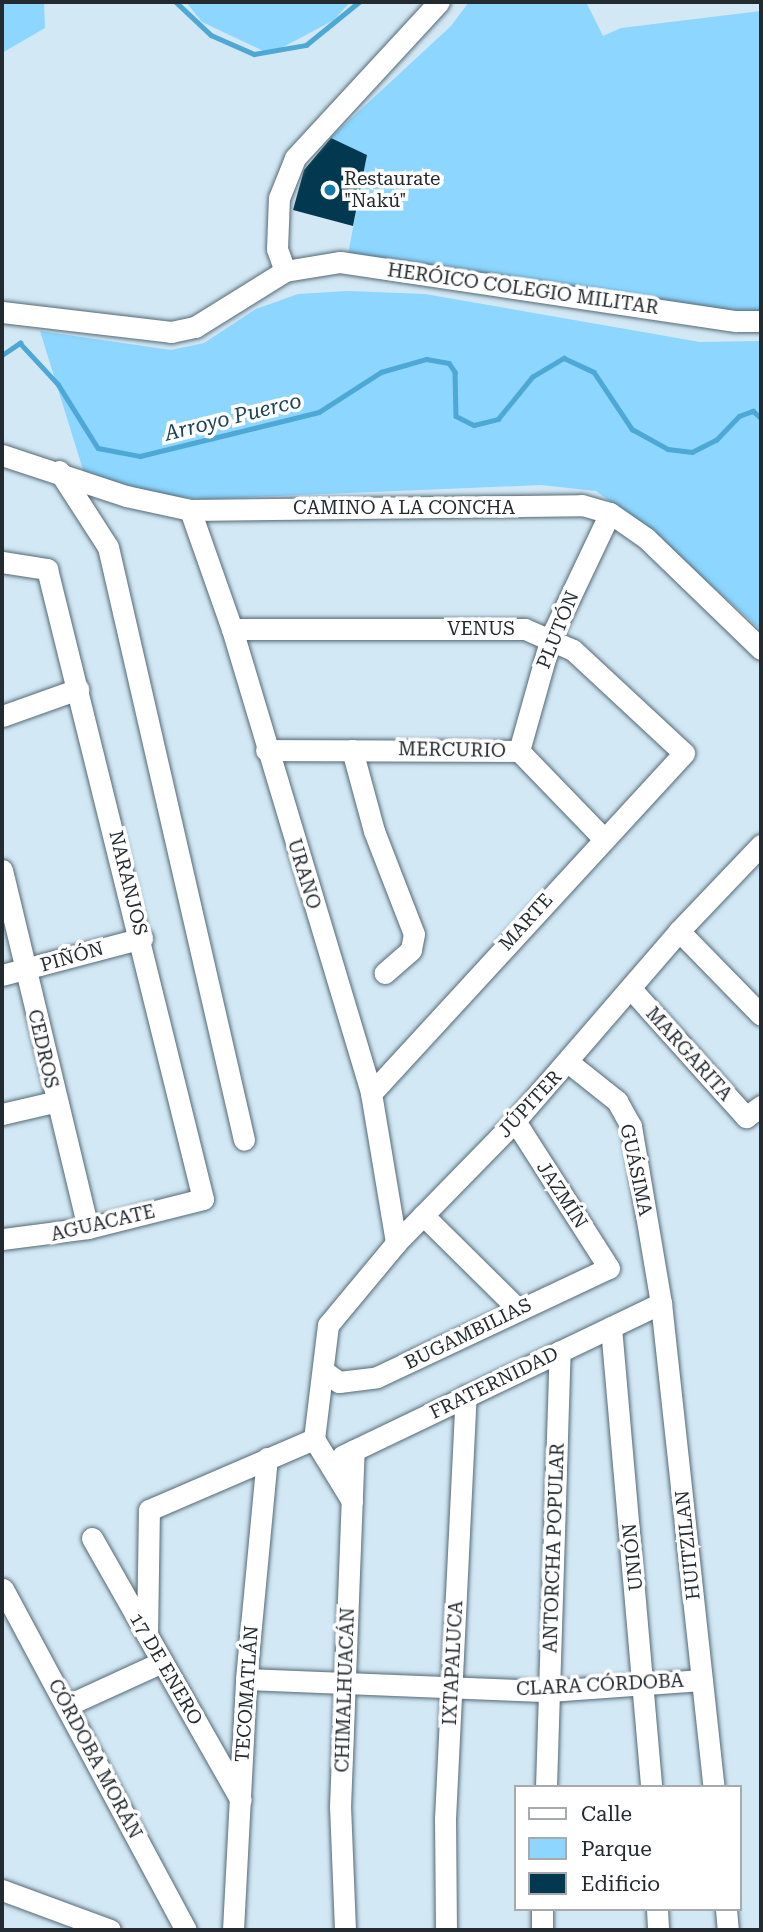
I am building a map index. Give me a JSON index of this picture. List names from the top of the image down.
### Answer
{
  "streets": {
    "street": [
      "HERÓICO COLEGIO MILITAR",
      "CAMINO A LA CONCHA",
      "VENUS",
      "PLUTÓN",
      "MERCURIO",
      "URANO",
      "NARANJOS",
      "MARTE",
      "PIÑÓN",
      "CEDROS",
      "MARGARITA",
      "JÚPITER",
      "GUÁSIMA",
      "JAZMÍN",
      "AGUACATE",
      "BUGAMBILIAS",
      "FRATERNIDAD",
      "HUITZILAN",
      "ANTORCHA POPULAR",
      "UNIÓN",
      "IXTAPALUCA",
      "17 DE ENERO",
      "CLARA CÓRDOBA",
      "CHIMALHUACÁN",
      "TECOMATLÁN",
      "CÓRDOBA MORÁN"
    ]
  },
  "crossings": [
    ["CAMINO A LA CONCHA", "PLUTÓN"],
    ["CAMINO A LA CONCHA", "URANO"],
    ["VENUS", "PLUTÓN"],
    ["VENUS", "URANO"],
    ["VENUS", "MARTE"],
    ["PLUTÓN", "MERCURIO"],
    ["MERCURIO", "URANO"],
    ["MERCURIO", "MARTE"],
    ["URANO", "MARTE"],
    ["URANO", "JÚPITER"],
    ["NARANJOS", "PIÑÓN"],
    ["NARANJOS", "AGUACATE"],
    ["PIÑÓN", "CEDROS"],
    ["CEDROS", "AGUACATE"],
    ["MARGARITA", "JÚPITER"],
    ["JÚPITER", "GUÁSIMA"],
    ["JÚPITER", "JAZMÍN"],
    ["JÚPITER", "BUGAMBILIAS"],
    ["GUÁSIMA", "FRATERNIDAD"],
    ["GUÁSIMA", "HUITZILAN"],
    ["JAZMÍN", "BUGAMBILIAS"],
    ["FRATERNIDAD", "HUITZILAN"],
    ["FRATERNIDAD", "ANTORCHA POPULAR"],
    ["FRATERNIDAD", "UNIÓN"],
    ["FRATERNIDAD", "IXTAPALUCA"],
    ["FRATERNIDAD", "CHIMALHUACÁN"],
    ["HUITZILAN", "CLARA CÓRDOBA"],
    ["ANTORCHA POPULAR", "CLARA CÓRDOBA"],
    ["UNIÓN", "CLARA CÓRDOBA"],
    ["IXTAPALUCA", "CLARA CÓRDOBA"],
    ["17 DE ENERO", "TECOMATLÁN"],
    ["CLARA CÓRDOBA", "CHIMALHUACÁN"],
    ["CLARA CÓRDOBA", "TECOMATLÁN"]
  ],
  "water": ["Arroyo Puerco"],
  "places": ["Restaurate \"Nakú\""],
  "legend": ["Calle", "Parque", "Edificio"]
}
